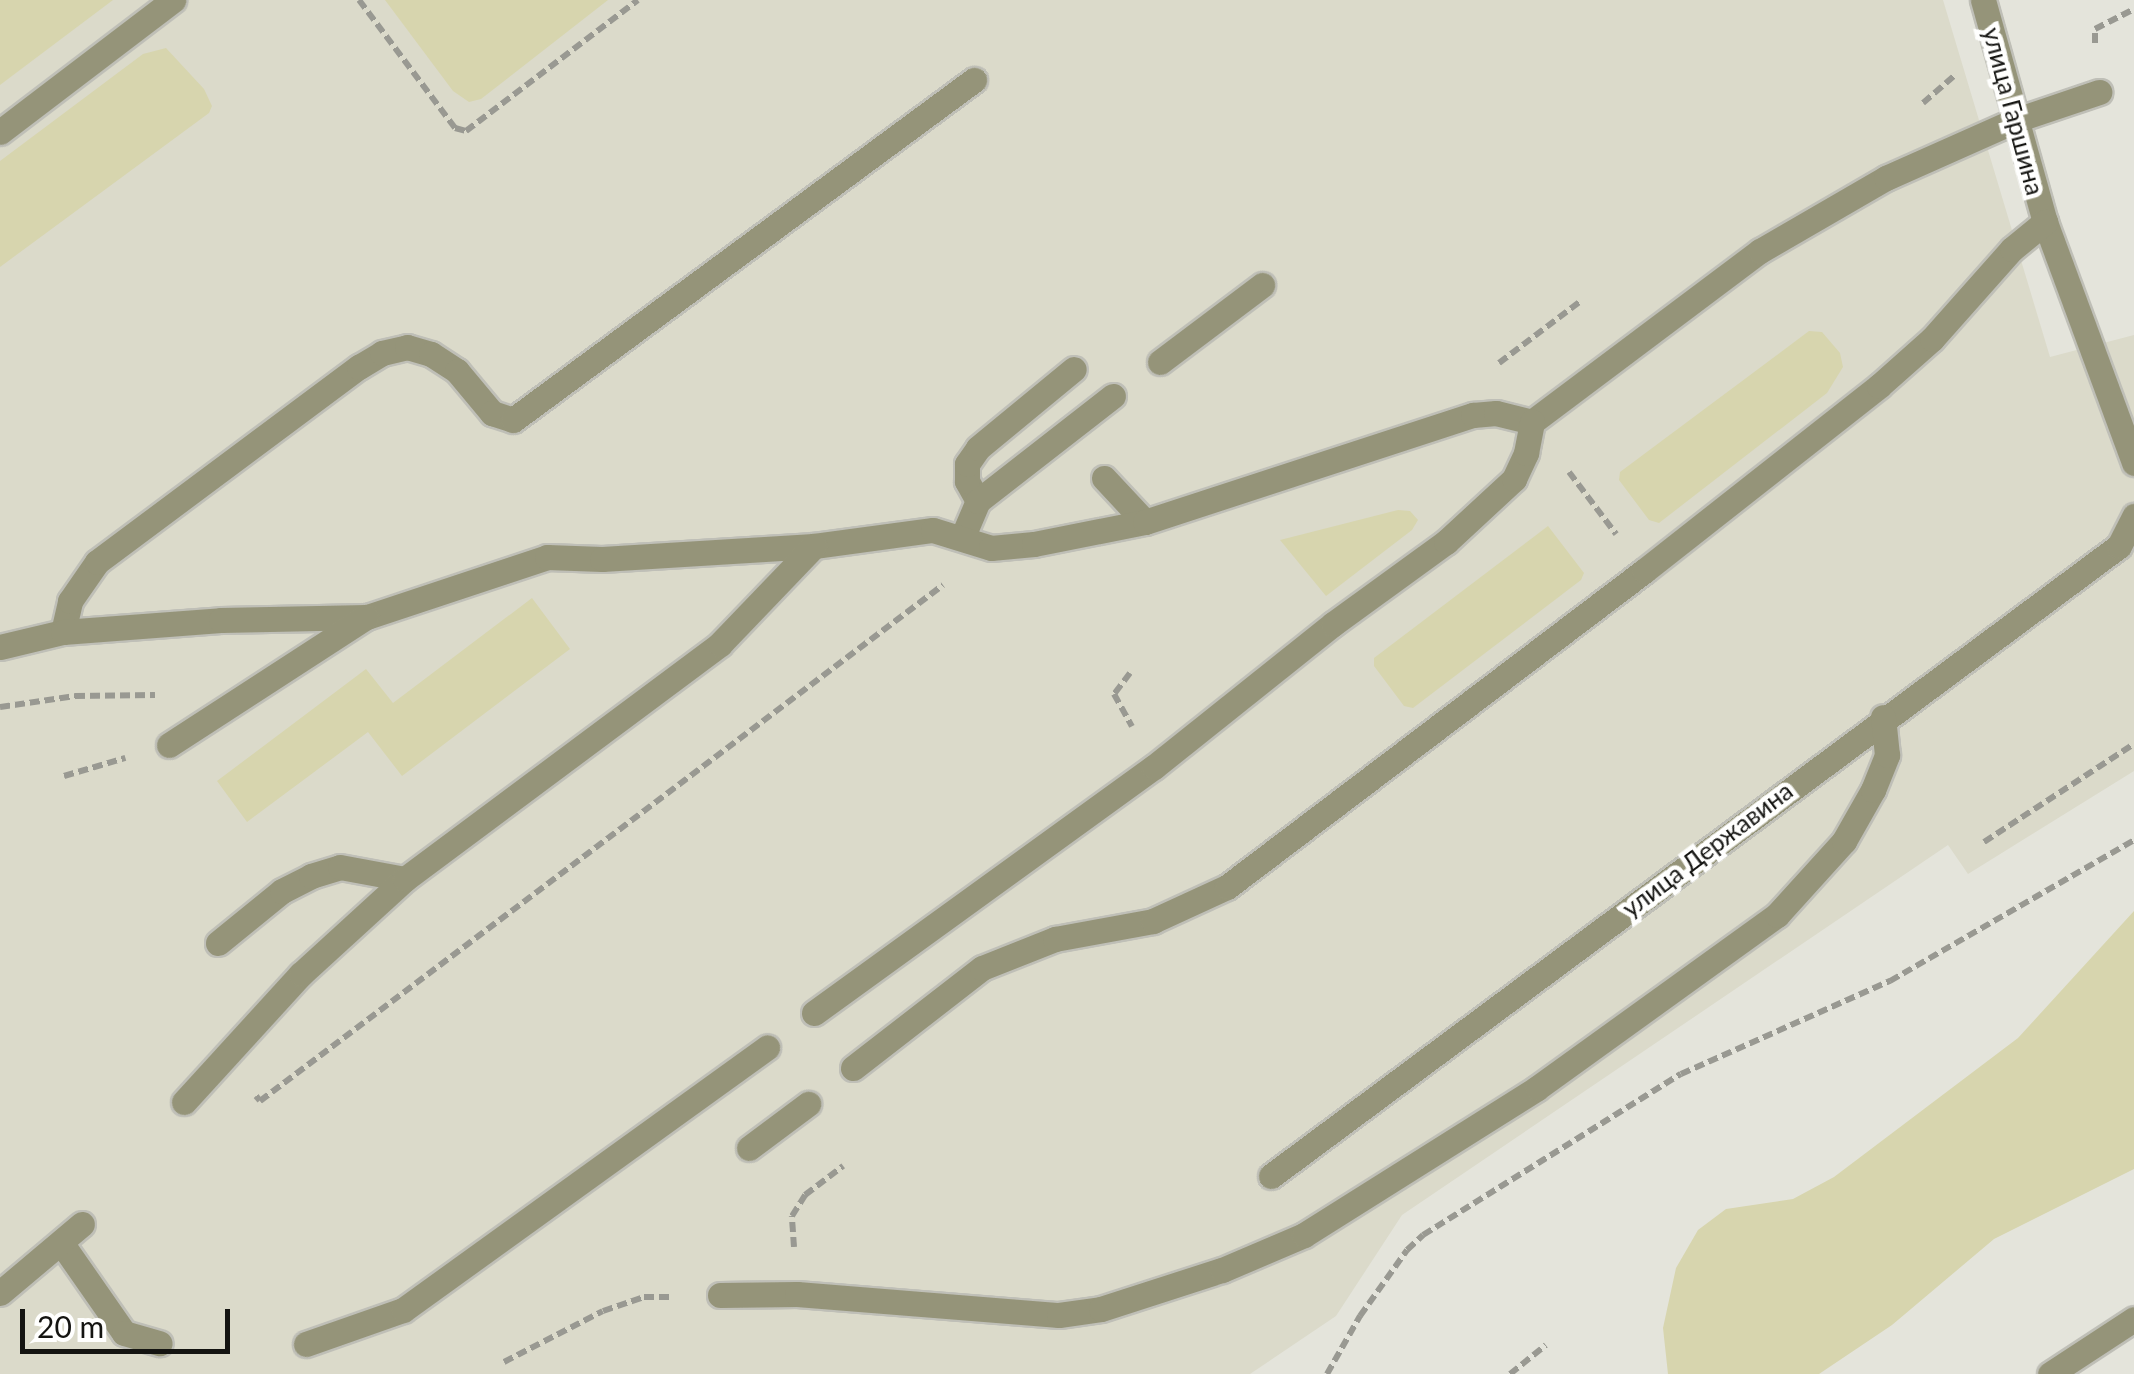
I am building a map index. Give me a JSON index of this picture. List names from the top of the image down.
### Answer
{
  "streets": {
    "street": ["улица Гаршина", "улица Державина"]
  },
  "scale_bar": "20 m"
}
